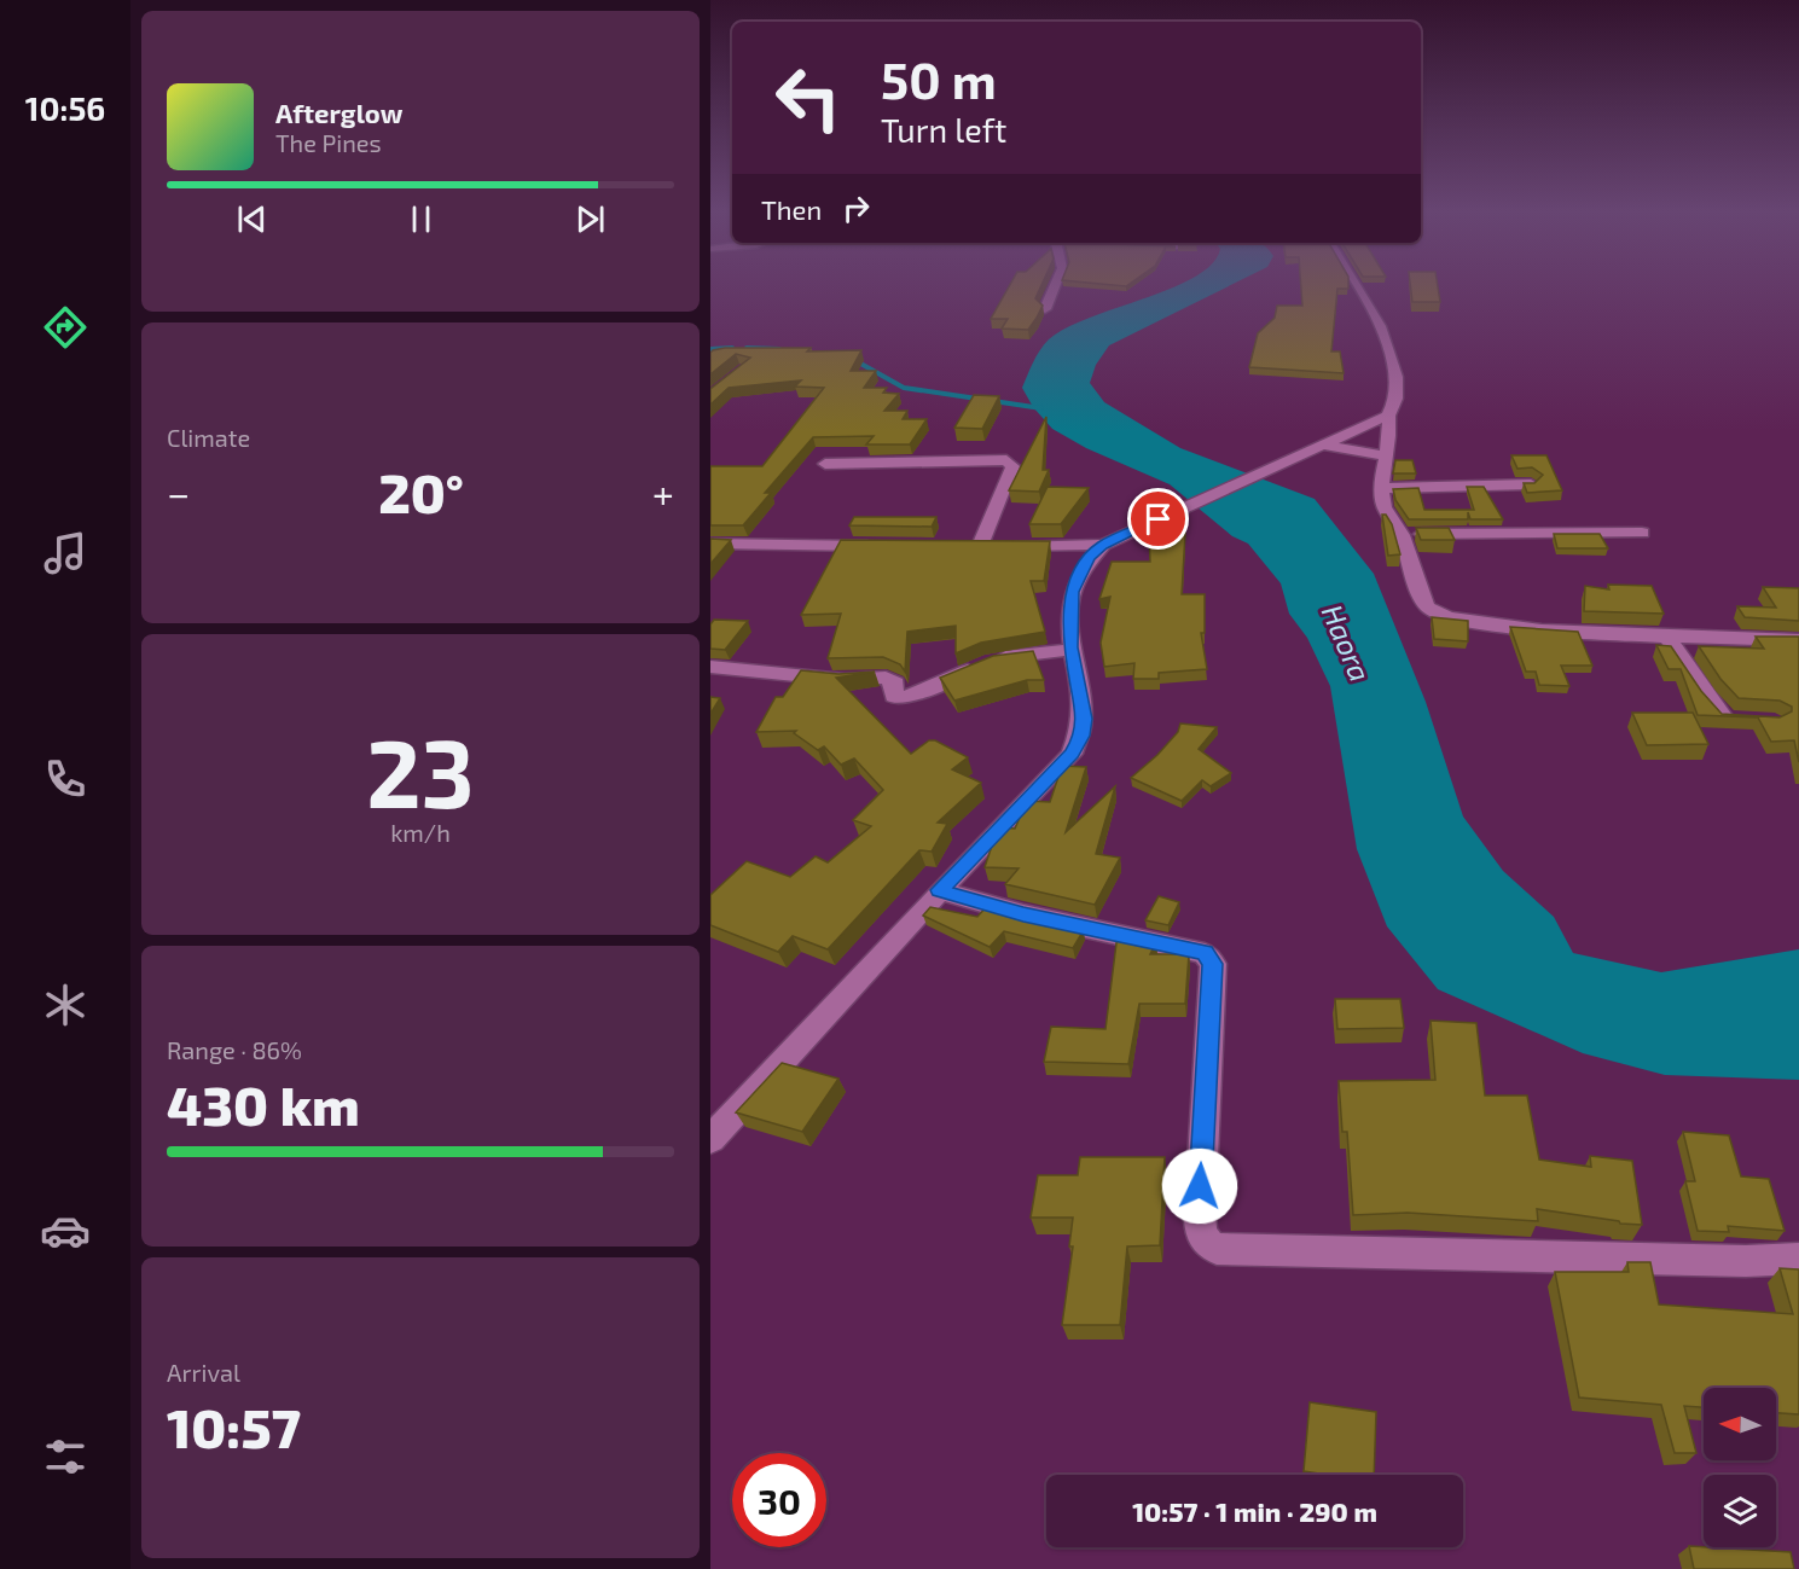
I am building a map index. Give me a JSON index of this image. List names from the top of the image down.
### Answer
{
  "water": ["Haora"],
  "north": "left",
  "page": {
    "tabs": "10:56",
    "turn": ["50 m", "Turn left"],
    "song": ["Afterglow", "The Pines"],
    "then": "Then",
    "tile": [
      "Climate",
      ["23", "km/h"],
      ["Range · 86%", "430 km"],
      ["Arrival", "10:57"]
    ],
    "heat": ["−", "20°", "+"],
    "limit": "30",
    "trip": "10:57 · 1 min · 290 m"
  }
}
